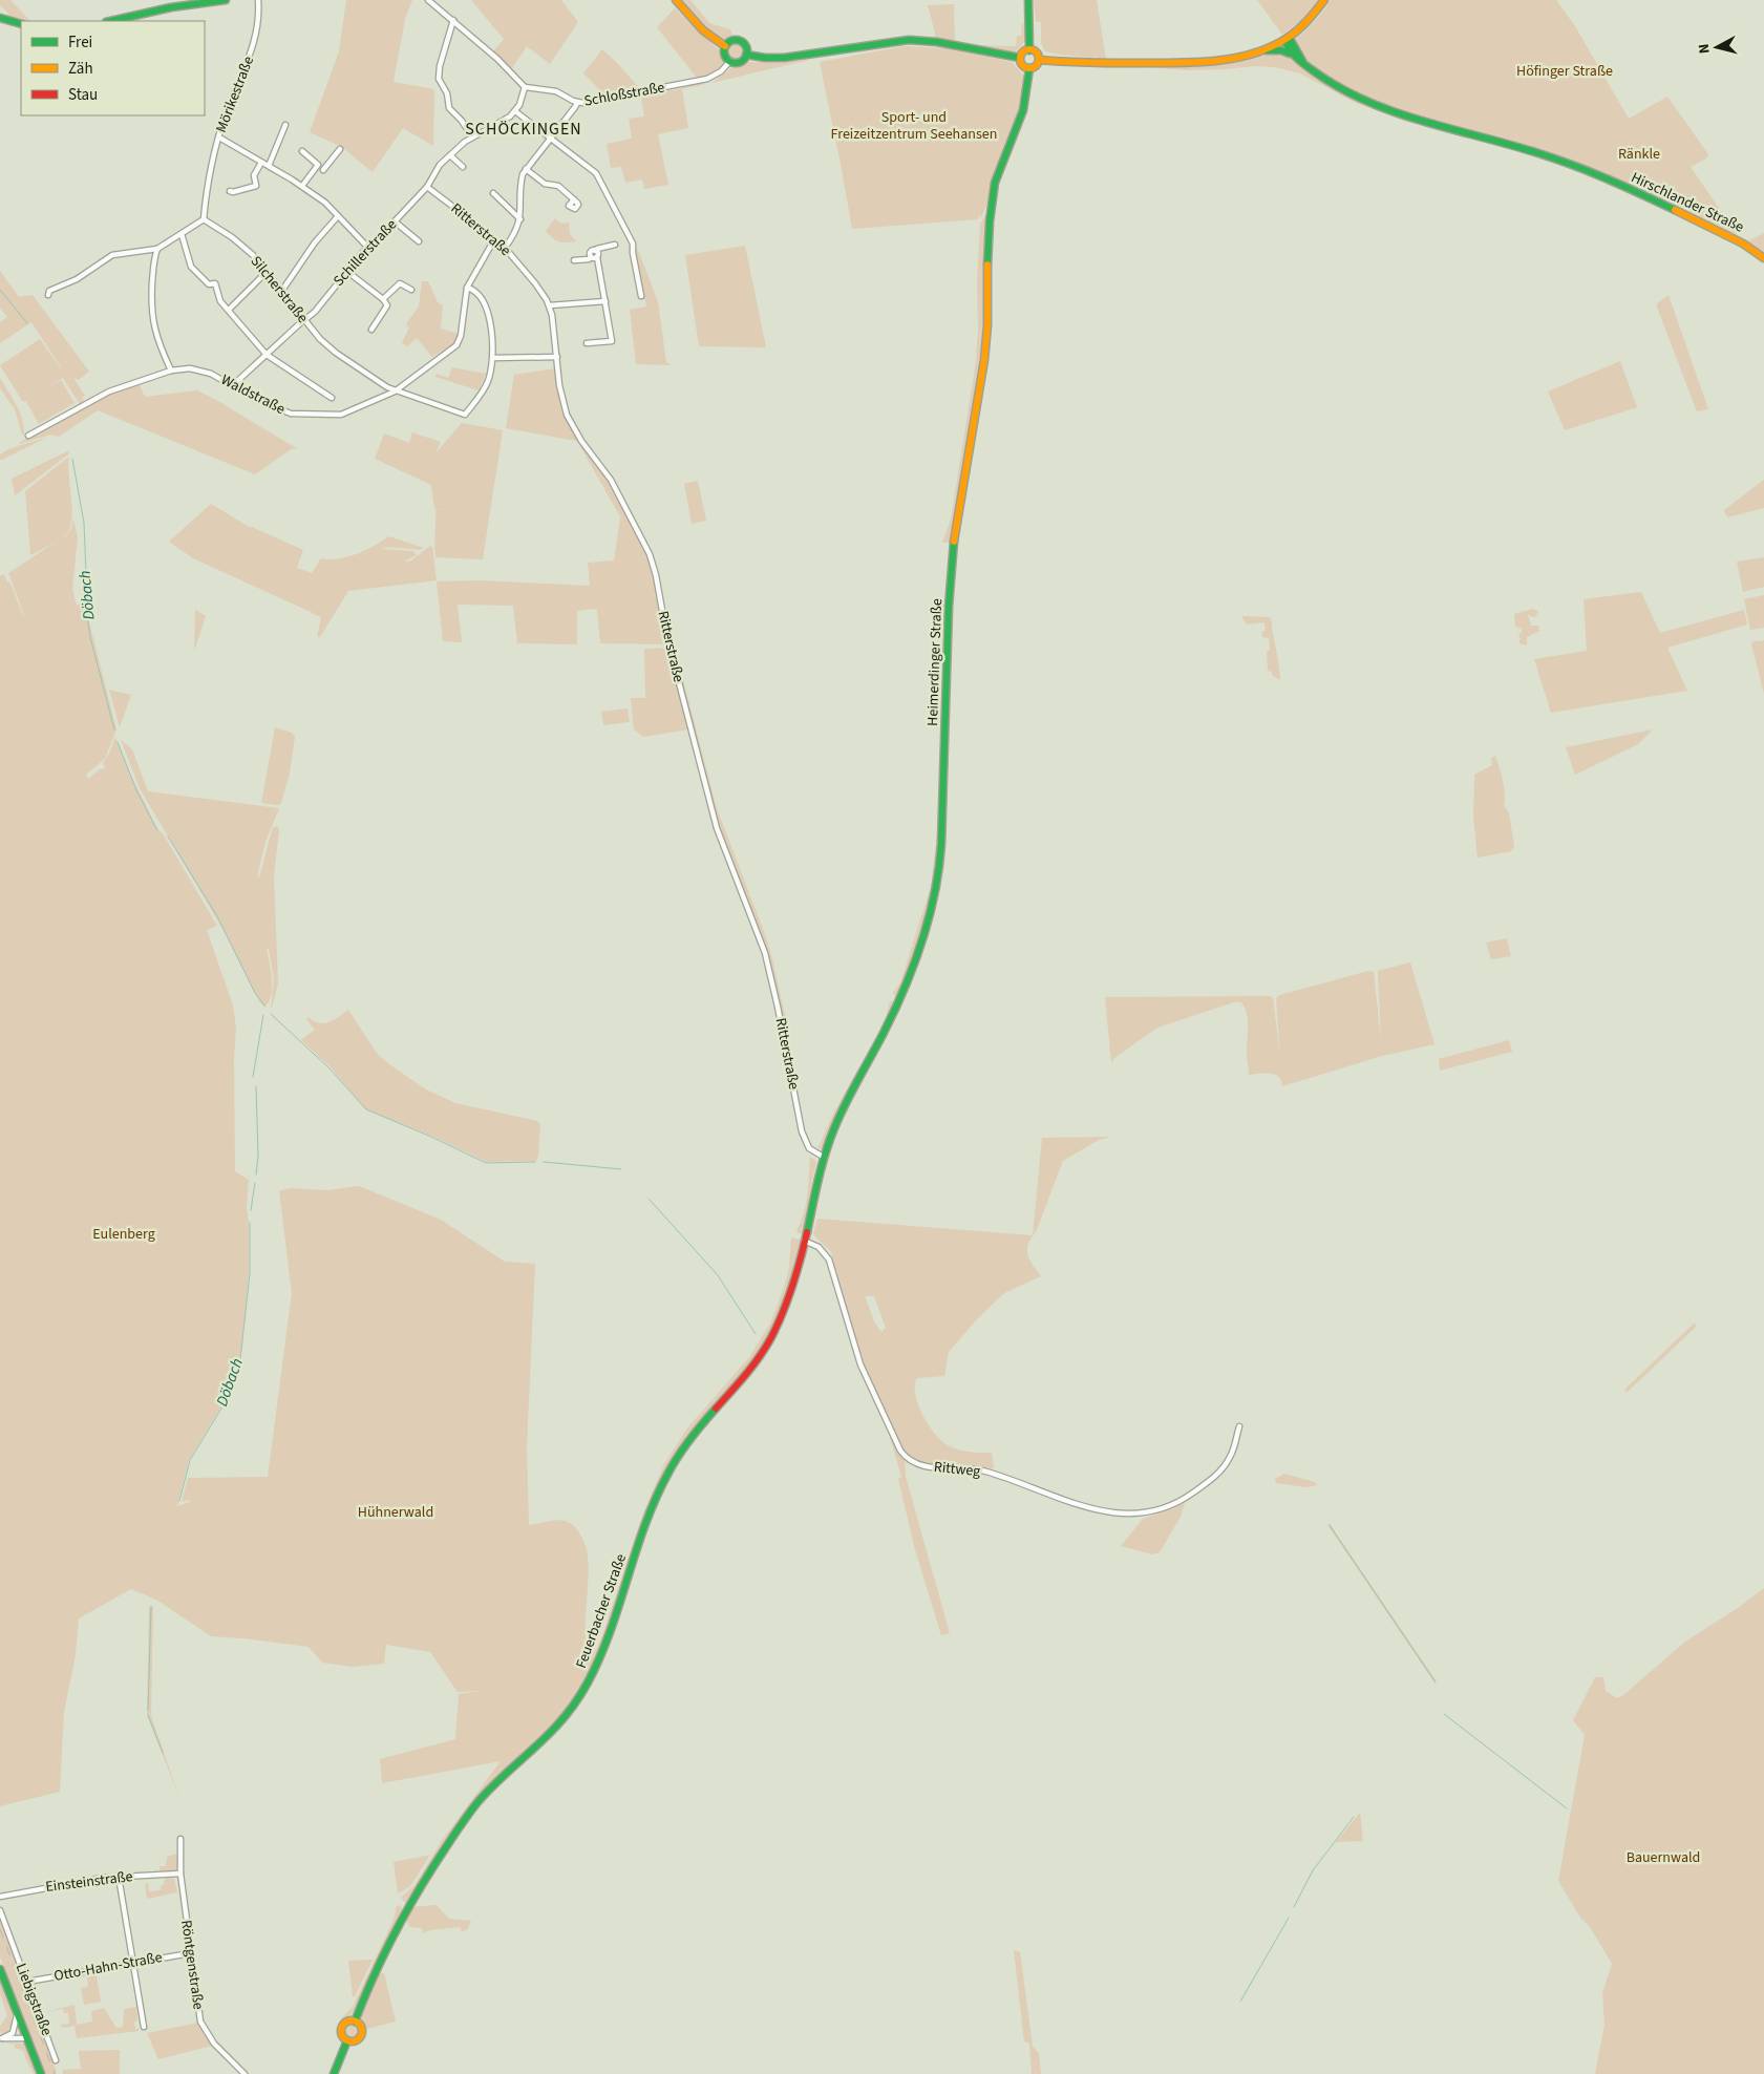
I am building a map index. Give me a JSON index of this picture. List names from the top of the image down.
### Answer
{
  "streets": {
    "main road": ["Hirschlander Straße", "Heimerdinger Straße", "Feuerbacher Straße"],
    "street": [
      "Mörikestraße",
      "Schloßstraße",
      "Ritterstraße",
      "Schillerstraße",
      "Silcherstraße",
      "Waldstraße",
      "Rittweg",
      "Einsteinstraße",
      "Röntgenstraße",
      "Otto-Hahn-Straße",
      "Liebigstraße"
    ]
  },
  "crossings": [
    ["Mörikestraße", "Silcherstraße"],
    ["Ritterstraße", "Schillerstraße"],
    ["Ritterstraße", "Waldstraße"],
    ["Ritterstraße", "Heimerdinger Straße"],
    ["Schillerstraße", "Silcherstraße"],
    ["Schillerstraße", "Waldstraße"],
    ["Silcherstraße", "Waldstraße"],
    ["Heimerdinger Straße", "Rittweg"],
    ["Heimerdinger Straße", "Feuerbacher Straße"],
    ["Rittweg", "Feuerbacher Straße"],
    ["Einsteinstraße", "Röntgenstraße"],
    ["Röntgenstraße", "Otto-Hahn-Straße"],
    ["Otto-Hahn-Straße", "Liebigstraße"]
  ],
  "districts": ["SCHÖCKINGEN"],
  "water": ["Döbach"],
  "parks": [
    "Höfinger Straße",
    "Sport- und Freizeitzentrum Seehansen",
    "Ränkle",
    "Eulenberg",
    "Hühnerwald",
    "Bauernwald"
  ],
  "legend": ["Frei", "Zäh", "Stau"],
  "north": "left"
}
